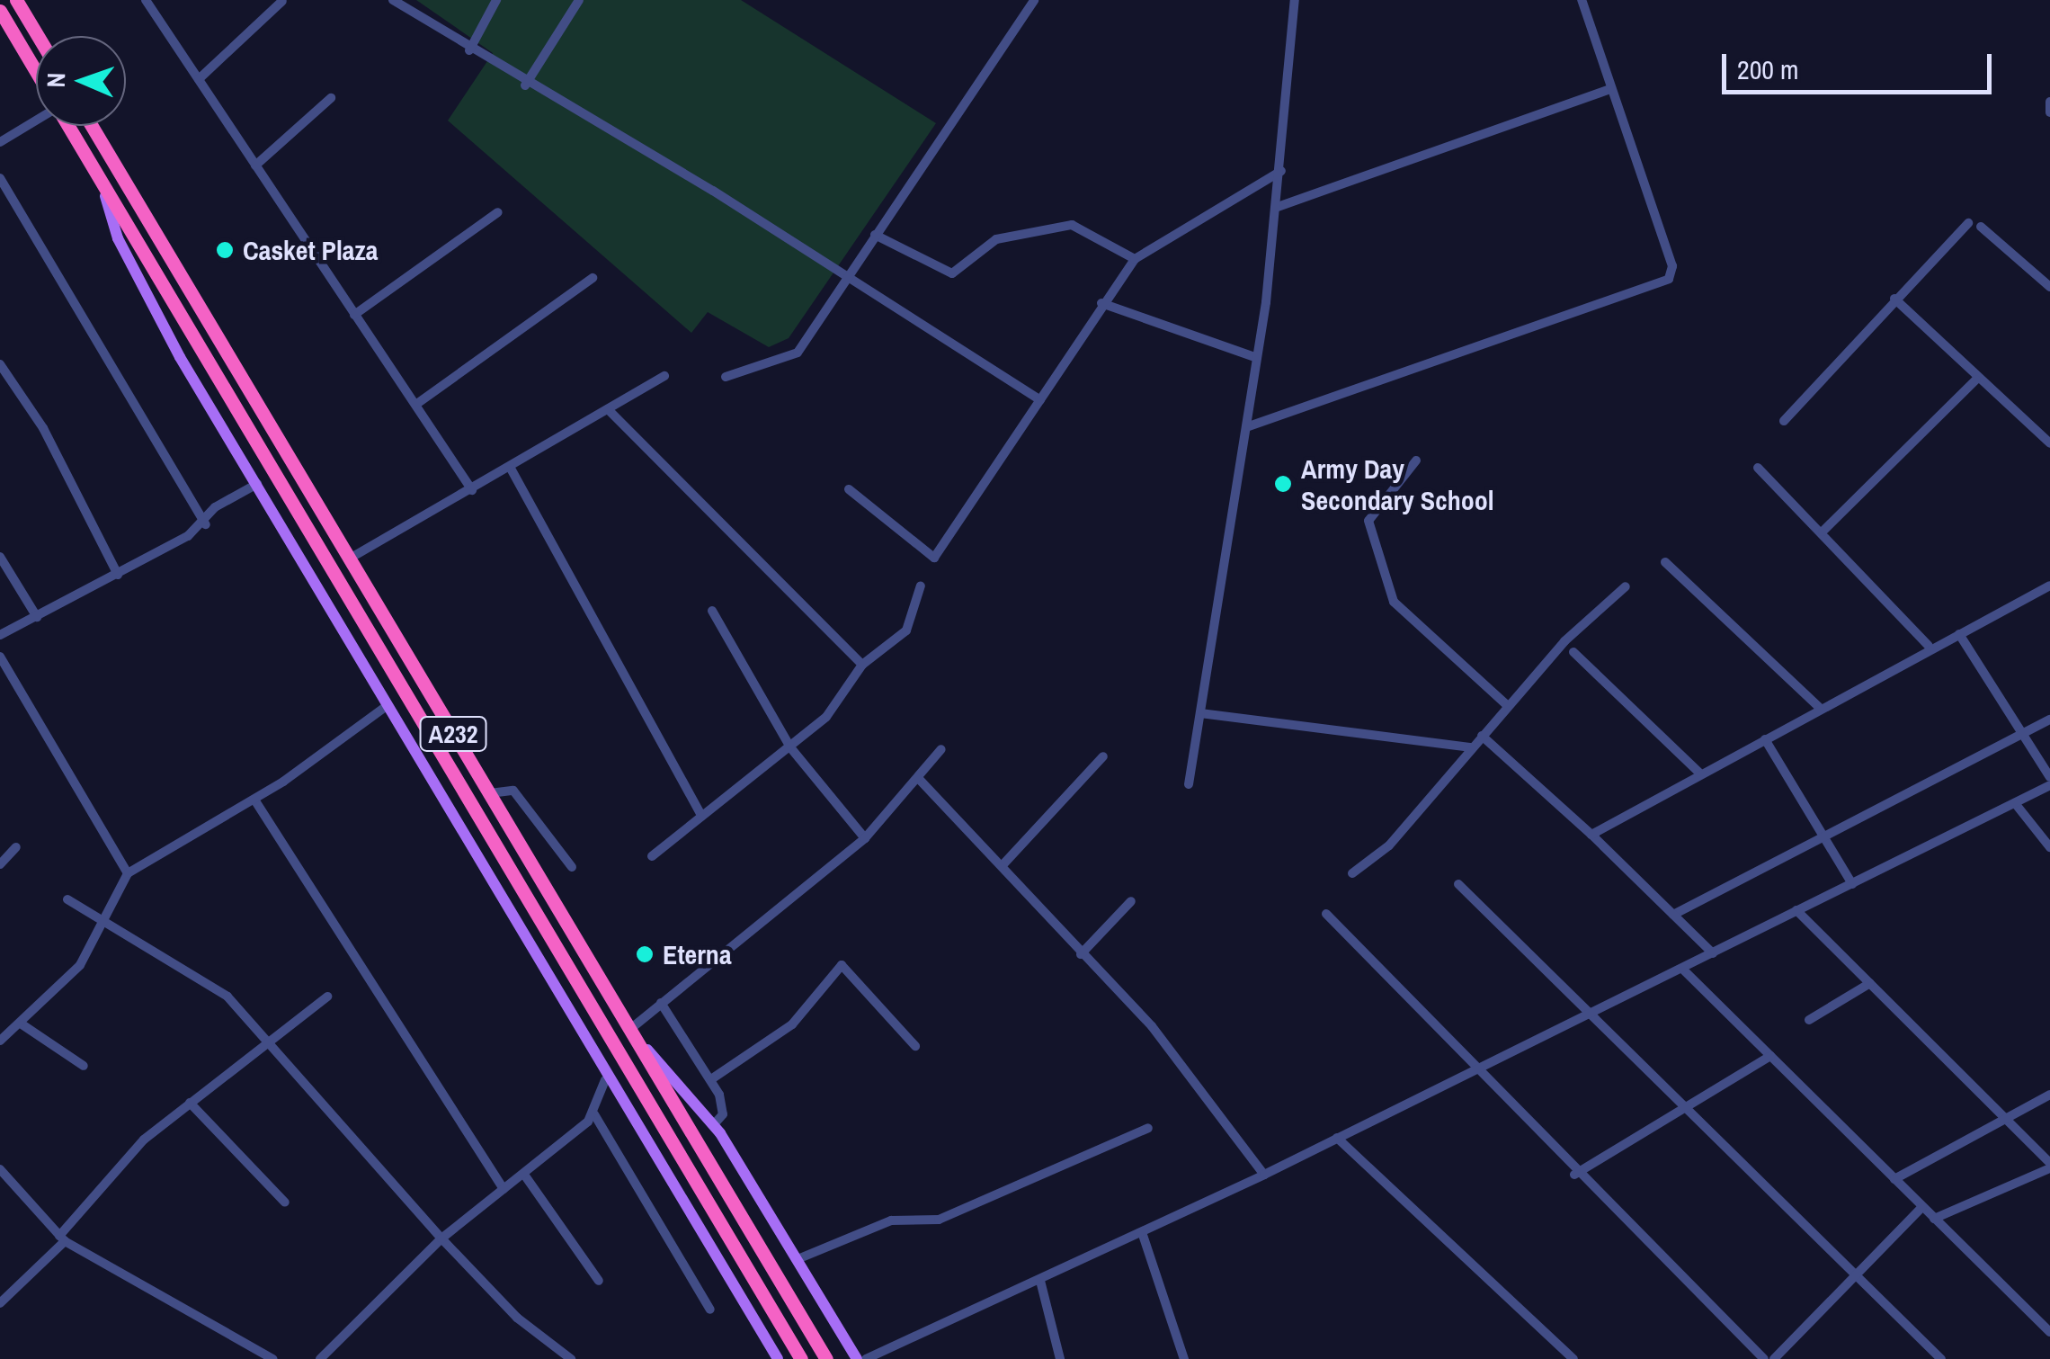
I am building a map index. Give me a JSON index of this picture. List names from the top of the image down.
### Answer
{
  "streets": {
    "highway": ["A232"]
  },
  "places": ["Casket Plaza", "Army Day Secondary School", "Eterna"],
  "scale_bar": "200 m",
  "north": "left"
}
